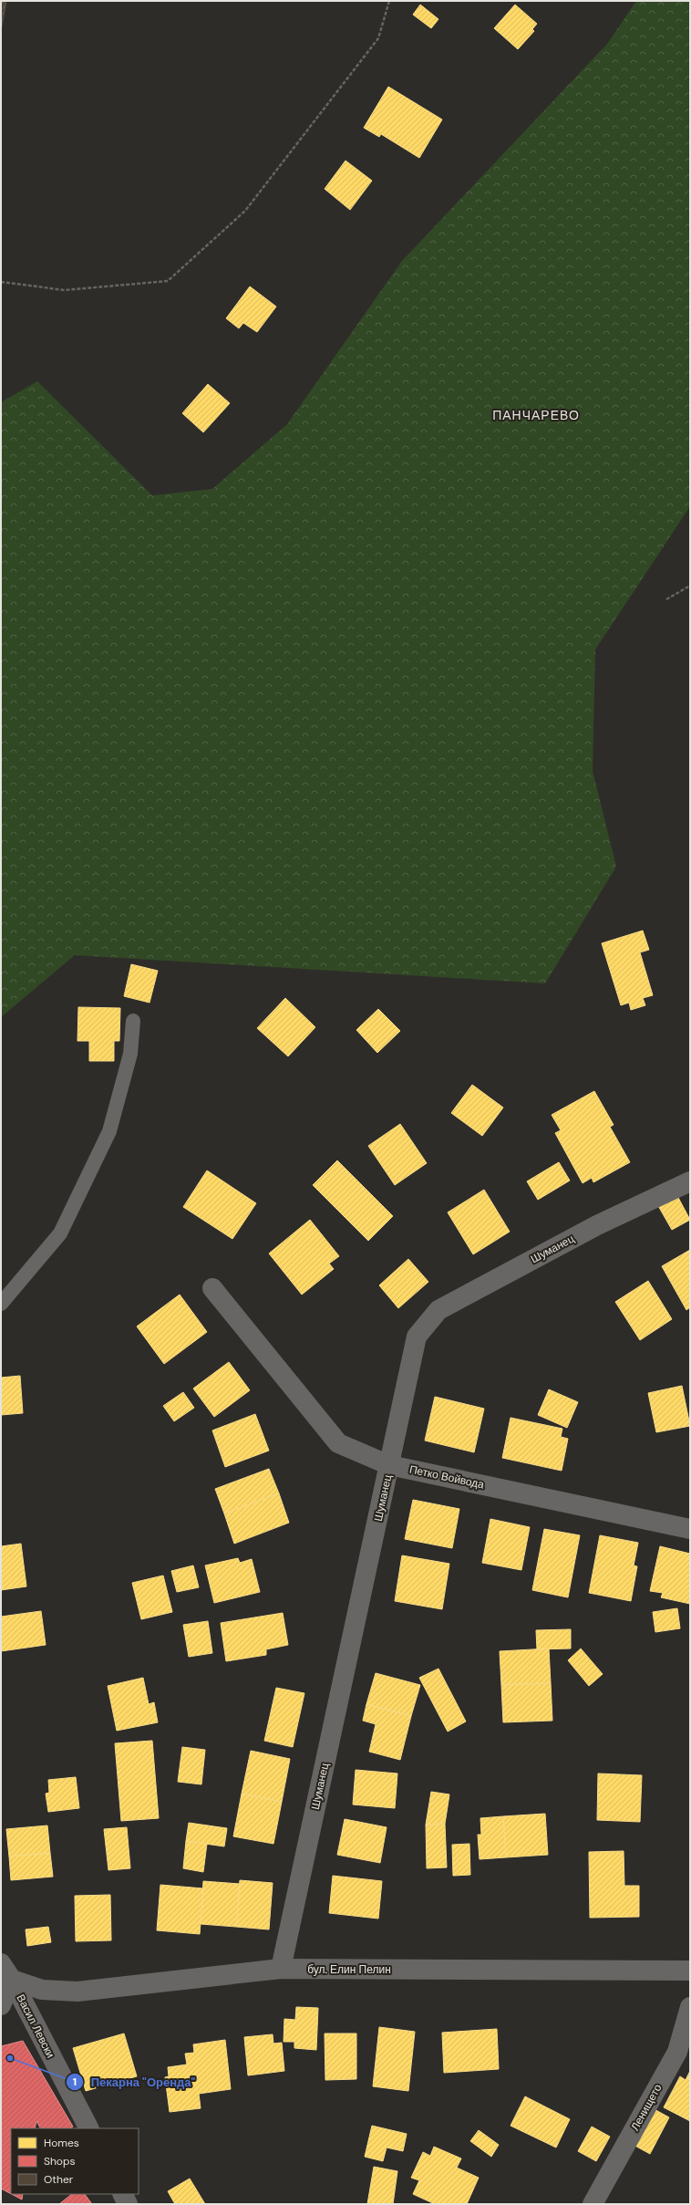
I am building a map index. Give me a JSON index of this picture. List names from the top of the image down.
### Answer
{
  "streets": {
    "street": [
      "Шуманец",
      "Петко Войвода",
      "бул. Елин Пелин",
      "Васил Левски",
      "Ленището"
    ]
  },
  "crossings": [
    ["Шуманец", "Петко Войвода"],
    ["Шуманец", "бул. Елин Пелин"],
    ["бул. Елин Пелин", "Васил Левски"]
  ],
  "districts": ["ПАНЧАРЕВО"],
  "places": ["Пекарна \"Оренда\""],
  "legend": ["Homes", "Shops", "Other"]
}
